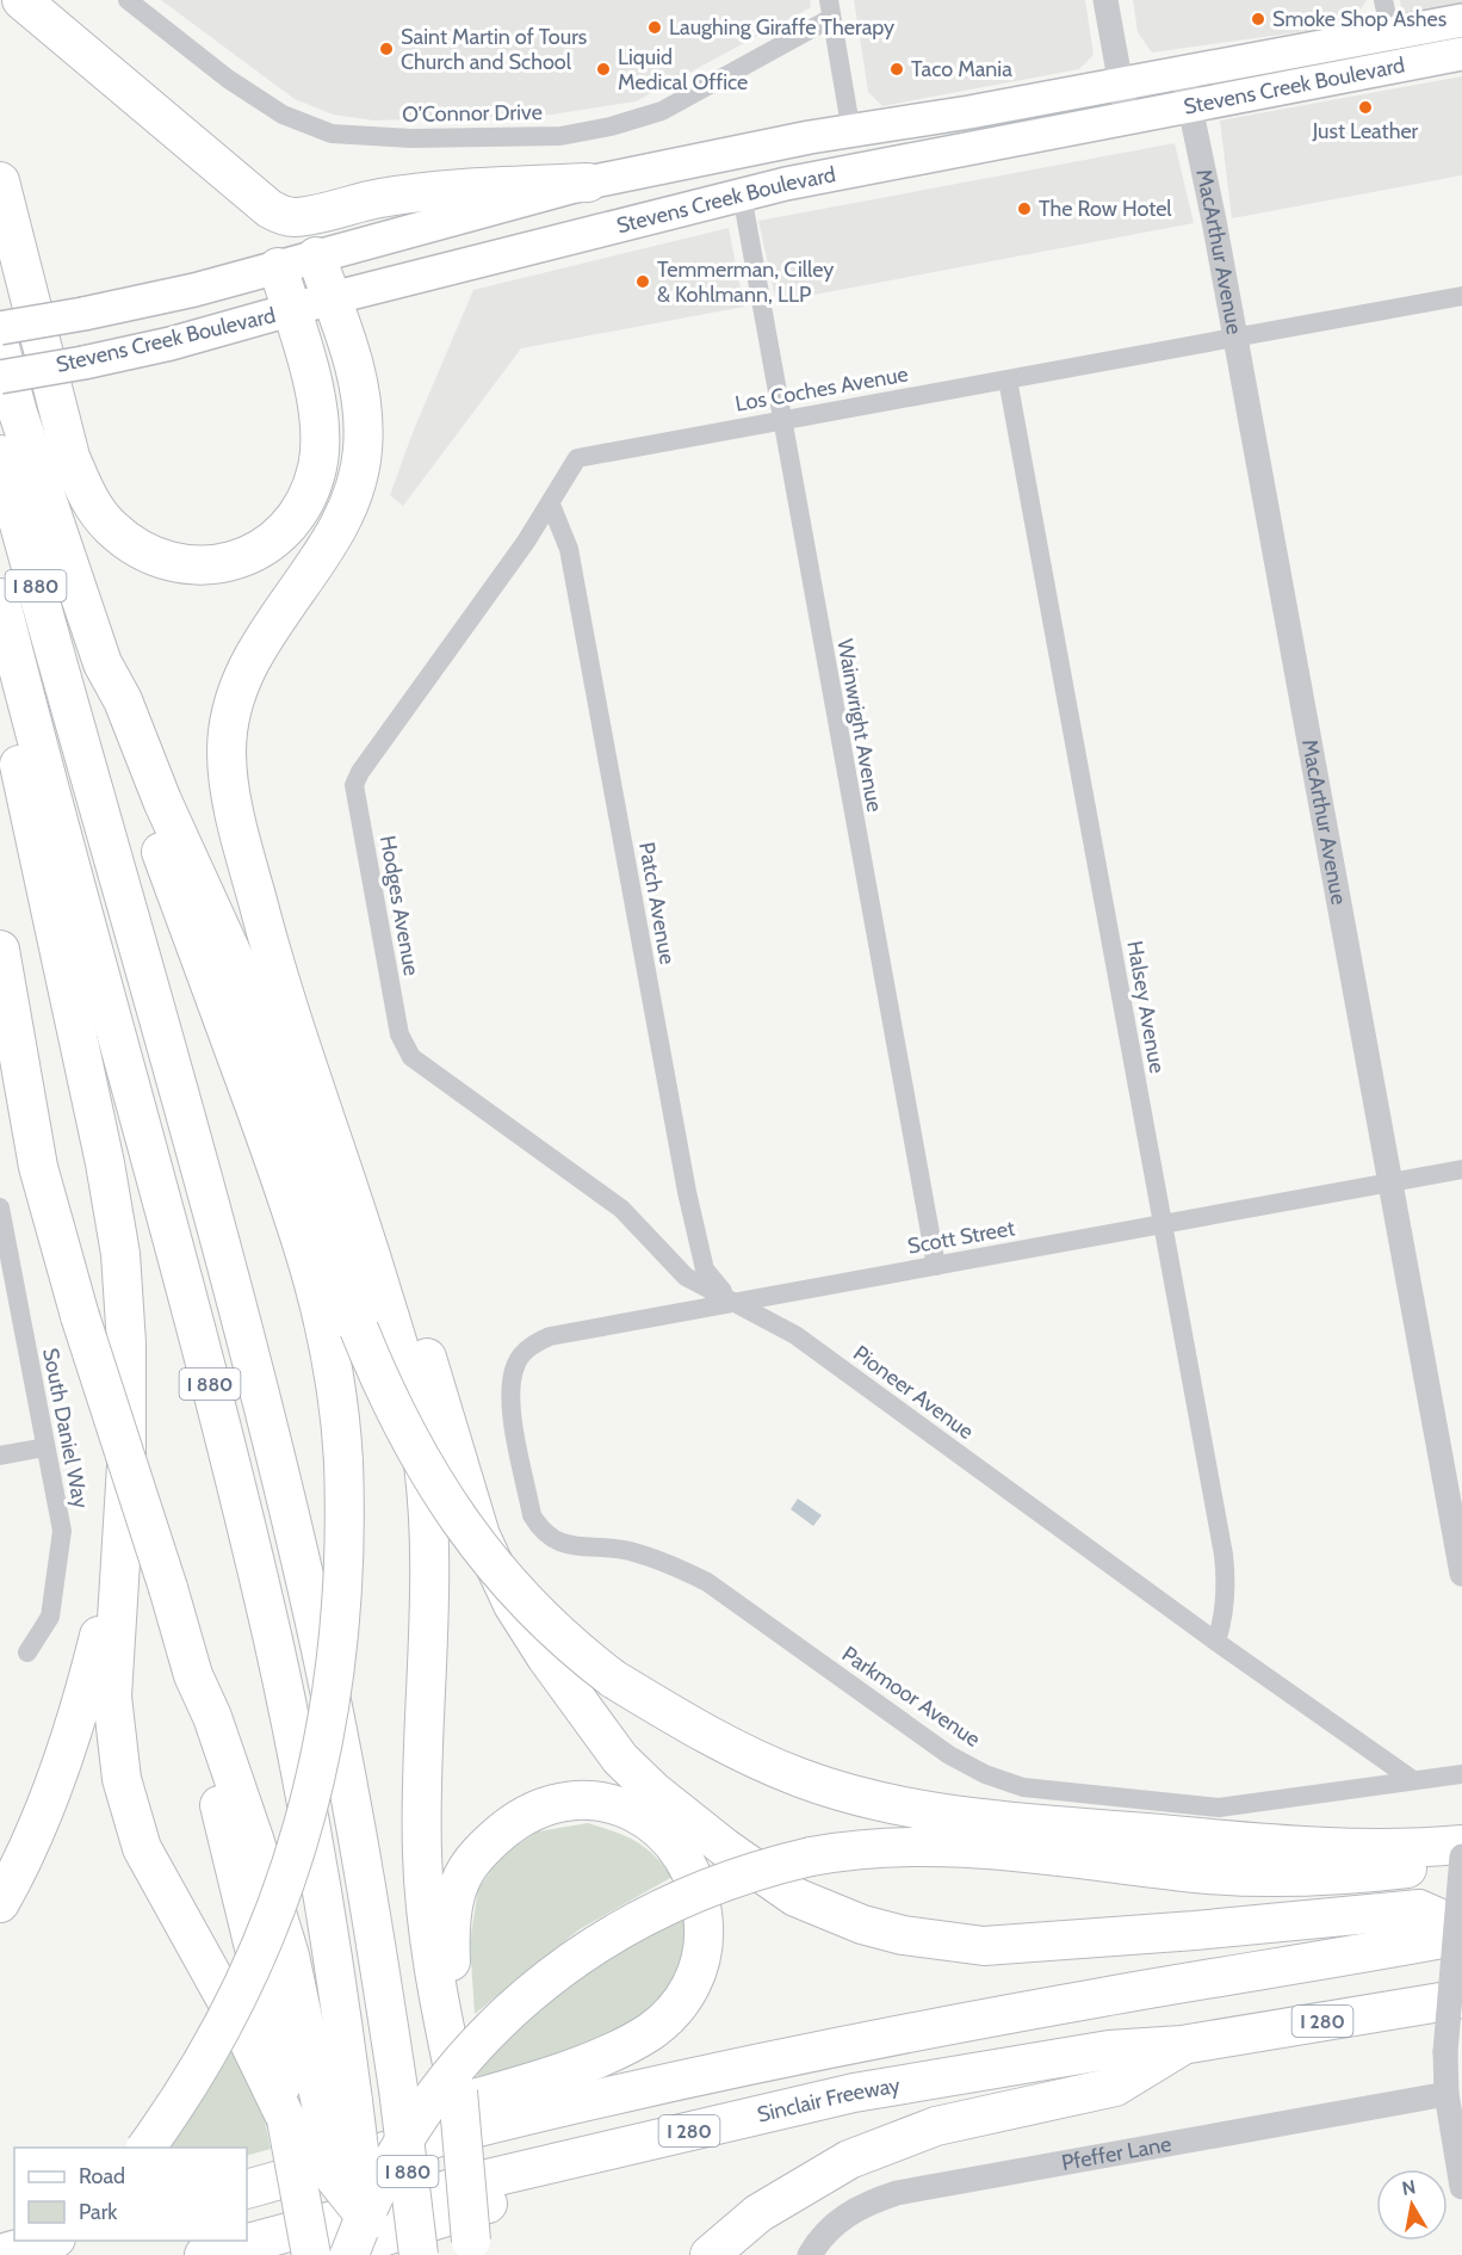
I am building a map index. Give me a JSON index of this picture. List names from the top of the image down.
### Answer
{
  "streets": {
    "highway": ["I 880", "I 280", "Sinclair Freeway"],
    "main road": ["Stevens Creek Boulevard"],
    "street": [
      "O’Connor Drive",
      "MacArthur Avenue",
      "Los Coches Avenue",
      "Wainwright Avenue",
      "Patch Avenue",
      "Hodges Avenue",
      "Halsey Avenue",
      "Scott Street",
      "Pioneer Avenue",
      "South Daniel Way",
      "Parkmoor Avenue",
      "Pfeffer Lane"
    ]
  },
  "crossings": [
    ["Stevens Creek Boulevard", "MacArthur Avenue"],
    ["Stevens Creek Boulevard", "Wainwright Avenue"],
    ["MacArthur Avenue", "Los Coches Avenue"],
    ["MacArthur Avenue", "Scott Street"],
    ["Los Coches Avenue", "Wainwright Avenue"],
    ["Los Coches Avenue", "Patch Avenue"],
    ["Los Coches Avenue", "Hodges Avenue"],
    ["Los Coches Avenue", "Halsey Avenue"],
    ["Wainwright Avenue", "Scott Street"],
    ["Patch Avenue", "Scott Street"],
    ["Patch Avenue", "Pioneer Avenue"],
    ["Hodges Avenue", "Pioneer Avenue"],
    ["Halsey Avenue", "Scott Street"],
    ["Halsey Avenue", "Pioneer Avenue"],
    ["Scott Street", "Pioneer Avenue"],
    ["Scott Street", "Parkmoor Avenue"],
    ["Pioneer Avenue", "Parkmoor Avenue"]
  ],
  "places": [
    "Smoke Shop Ashes",
    "Laughing Giraffe Therapy",
    "Saint Martin of Tours Church and School",
    "Liquid Medical Office",
    "Taco Mania",
    "Just Leather",
    "The Row Hotel",
    "Temmerman, Cilley & Kohlmann, LLP"
  ],
  "legend": ["Road", "Park"],
  "north": "top"
}
